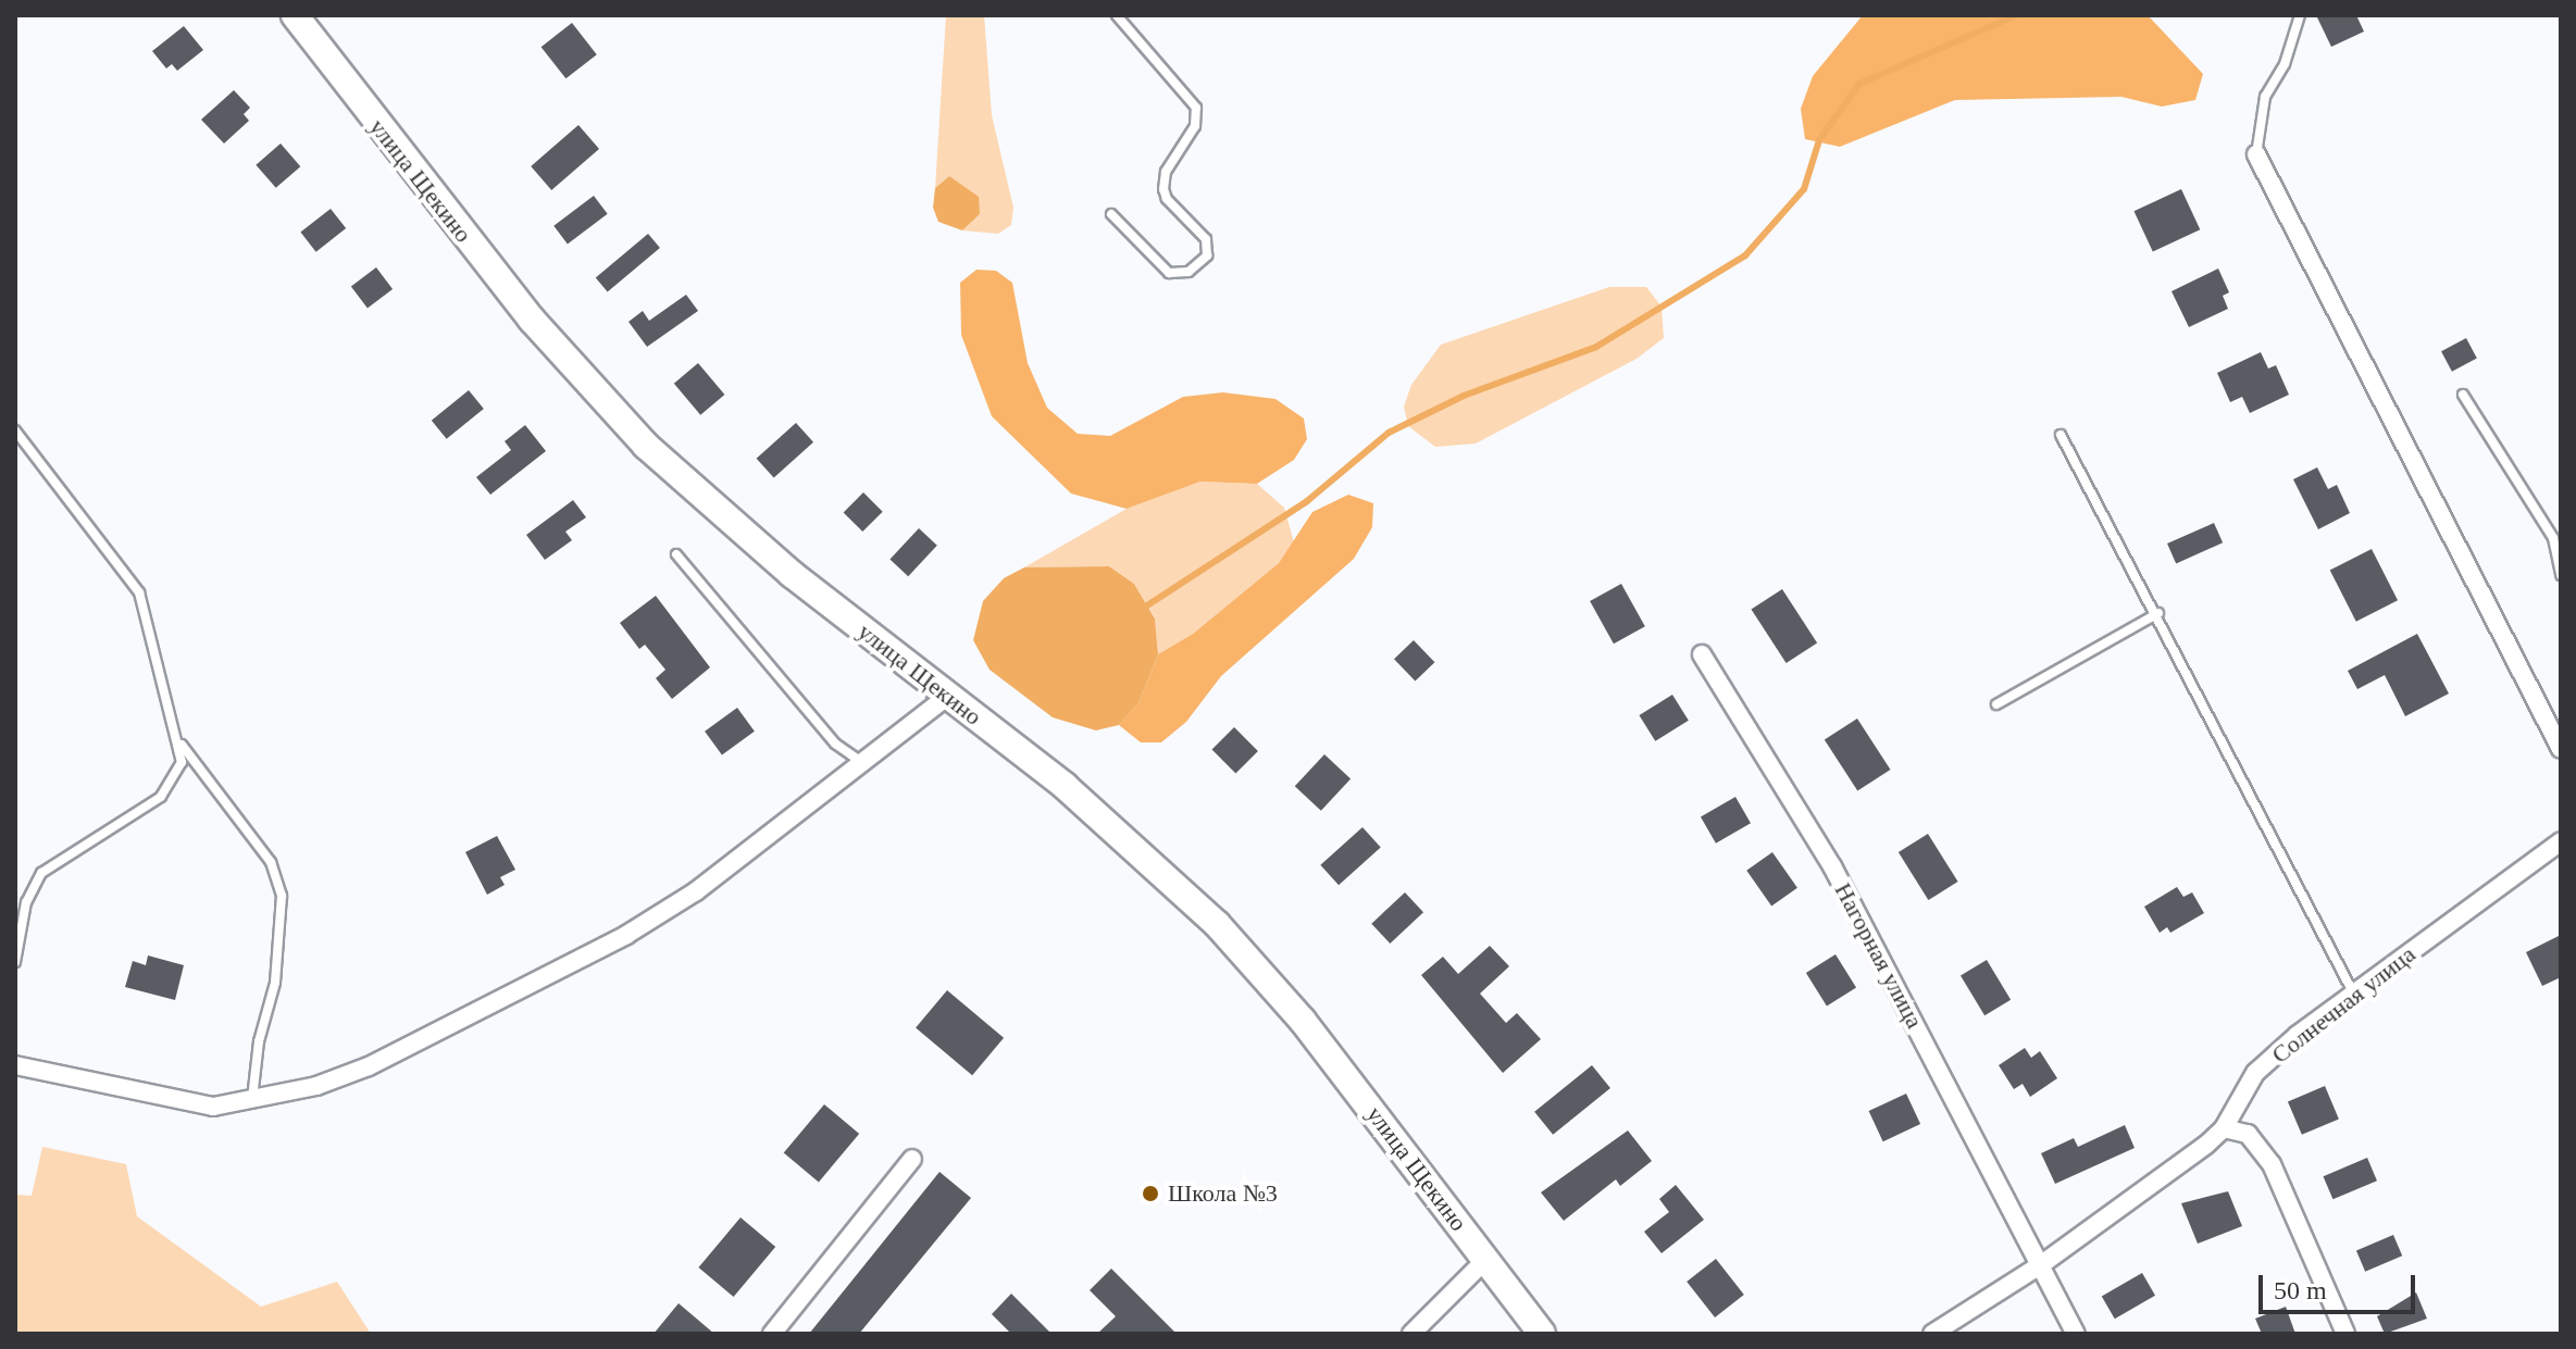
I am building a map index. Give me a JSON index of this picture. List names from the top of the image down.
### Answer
{
  "streets": {
    "main road": ["улица Щекино"],
    "street": ["Нагорная улица", "Солнечная улица"]
  },
  "crossings": [
    ["Нагорная улица", "Солнечная улица"]
  ],
  "places": ["Школа №3"],
  "scale_bar": "50 m"
}
